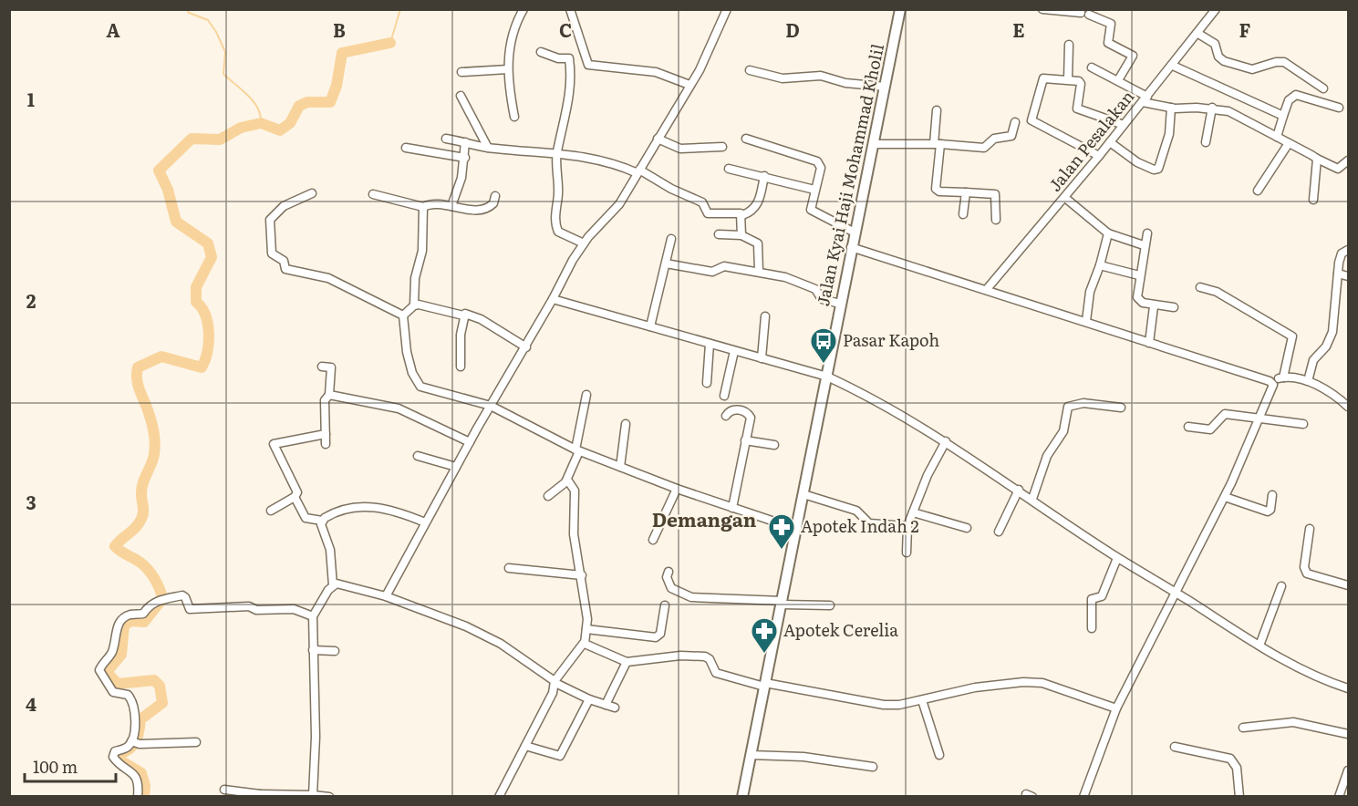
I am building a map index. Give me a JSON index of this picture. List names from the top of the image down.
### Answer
{
  "streets": {
    "main road": ["Jalan Kyai Haji Mohammad Kholil"],
    "street": ["Jalan Pesalakan"]
  },
  "districts": ["Demangan"],
  "places": {
    "bus stop": ["Pasar Kapoh"],
    "pharmacy": ["Apotek Indah 2", "Apotek Cerelia"]
  },
  "scale_bar": "100 m",
  "grid": {
    "columns": [
      "A",
      "B",
      "C",
      "D",
      "E",
      "F"
    ],
    "rows": [
      "1",
      "2",
      "3",
      "4"
    ]
  }
}
